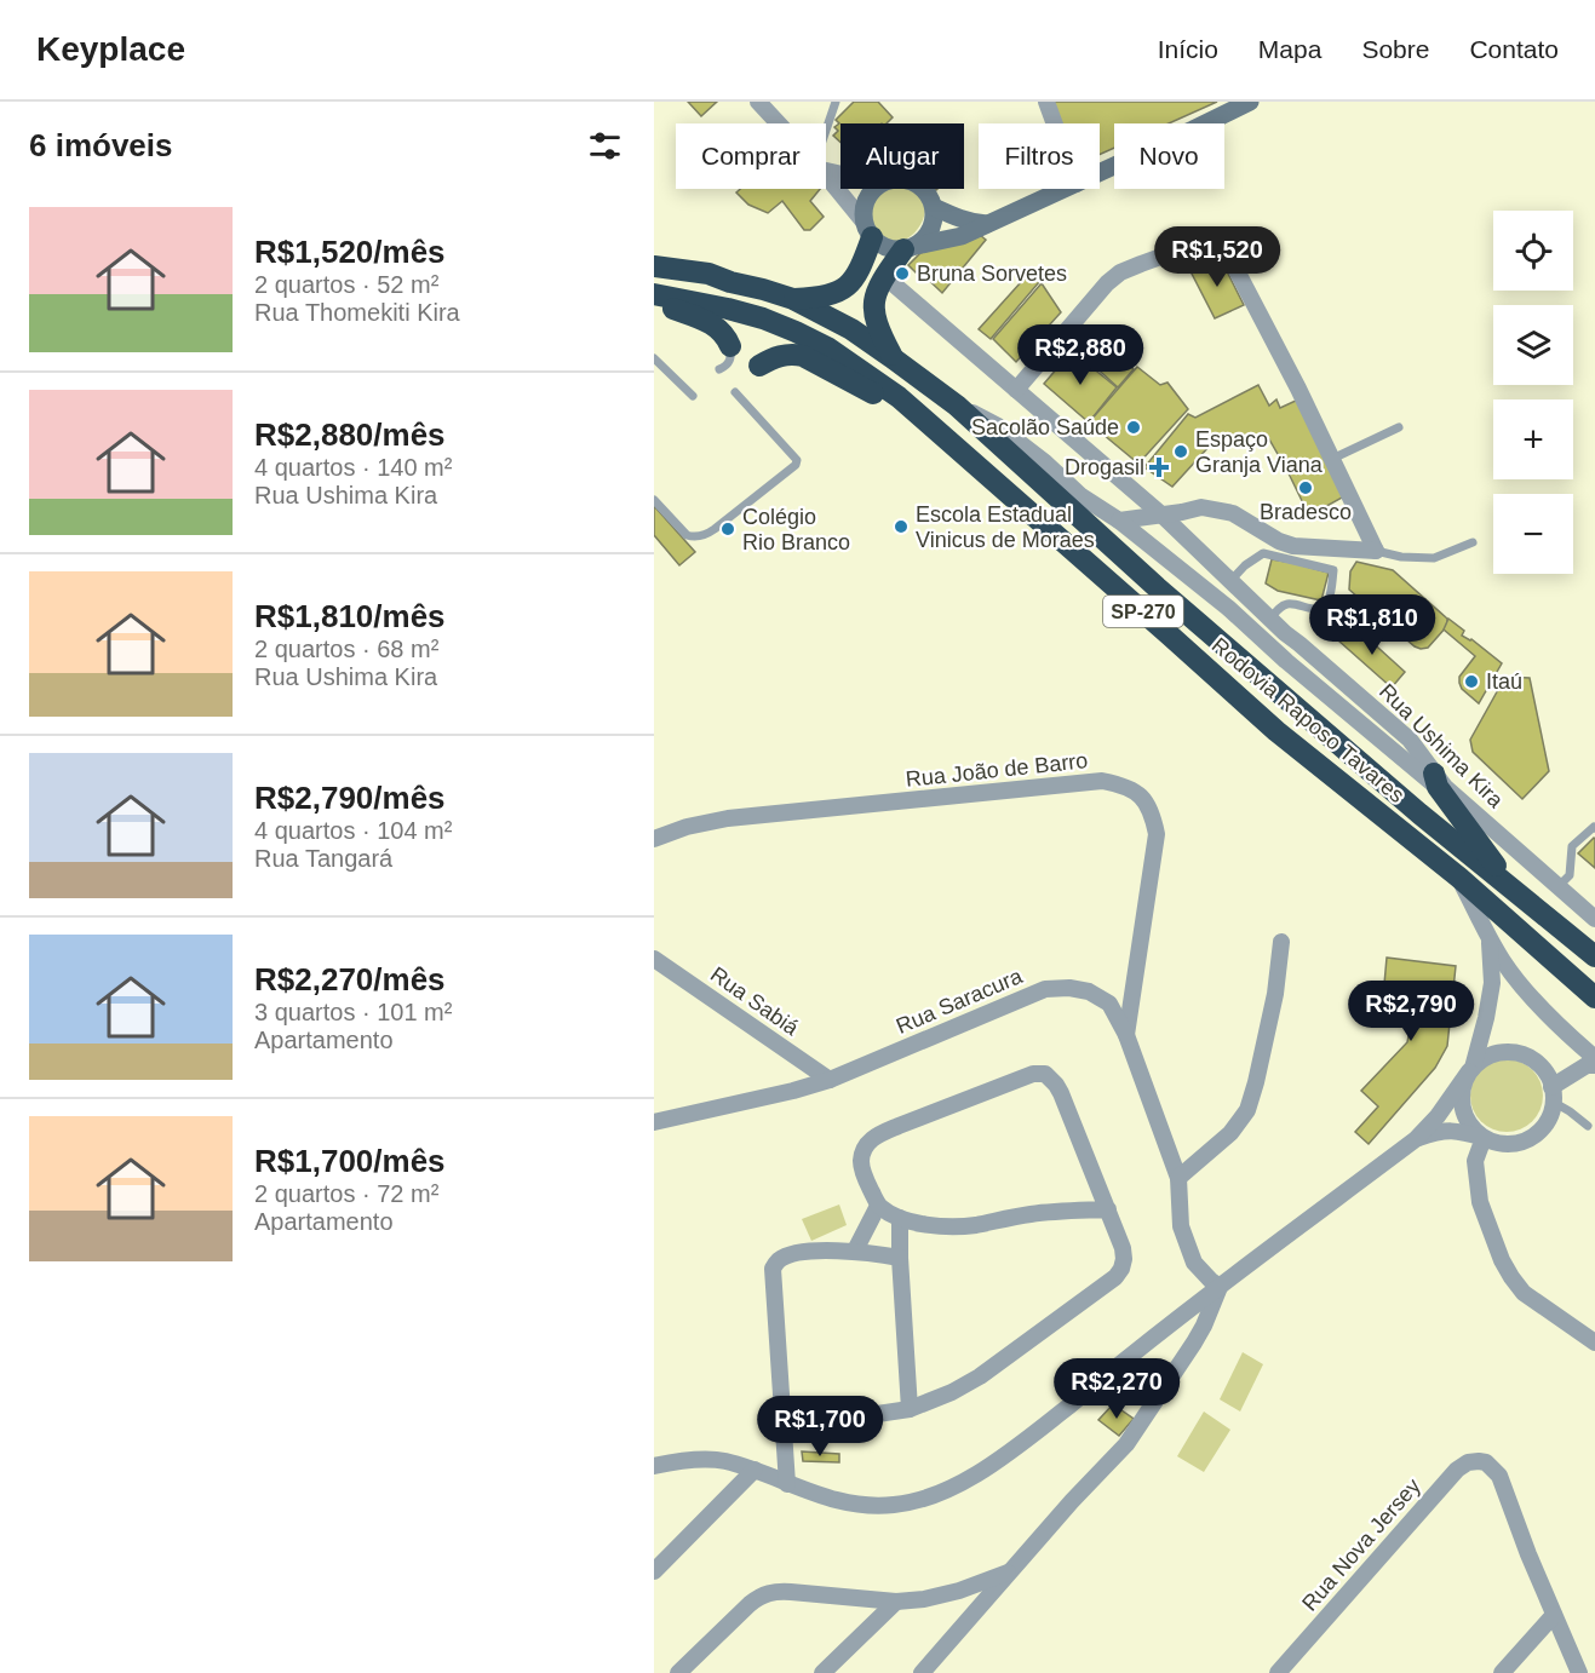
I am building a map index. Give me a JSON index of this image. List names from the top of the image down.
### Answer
{
  "streets": {
    "highway": ["SP-270", "Rodovia Raposo Tavares"],
    "street": [
      "Rua Ushima Kira",
      "Rua João de Barro",
      "Rua Sabiá",
      "Rua Saracura",
      "Rua Nova Jersey"
    ]
  },
  "crossings": [
    ["Rua João de Barro", "Rua Saracura"],
    ["Rua Sabiá", "Rua Saracura"]
  ],
  "places": {
    "other": [
      "Bruna Sorvetes",
      "Sacolão Saúde",
      "Espaço Granja Viana",
      "Bradesco",
      "Escola Estadual Vinicus de Moraes",
      "Colégio Rio Branco",
      "Itaú"
    ],
    "health": ["Drogasil"]
  },
  "page": {
    "header": "Keyplace",
    "nav": [
      "Início",
      "Mapa",
      "Sobre",
      "Contato"
    ],
    "heading": "6 imóveis",
    "chip": [
      "Comprar",
      "Alugar",
      "Filtros",
      "Novo"
    ],
    "list": [
      {
        "name": "R$1,520/mês",
        "note": "2 quartos · 52 m² · Rua Thomekiti Kira"
      },
      {
        "name": "R$2,880/mês",
        "note": "4 quartos · 140 m² · Rua Ushima Kira"
      },
      {
        "name": "R$1,810/mês",
        "note": "2 quartos · 68 m² · Rua Ushima Kira"
      },
      {
        "name": "R$2,790/mês",
        "note": "4 quartos · 104 m² · Rua Tangará"
      },
      {
        "name": "R$2,270/mês",
        "note": "3 quartos · 101 m² · Apartamento"
      },
      {
        "name": "R$1,700/mês",
        "note": "2 quartos · 72 m² · Apartamento"
      }
    ],
    "map_buttons": ["+", "−"],
    "price": [
      "R$1,520",
      "R$2,880",
      "R$1,810",
      "R$2,790",
      "R$2,270",
      "R$1,700"
    ]
  }
}
